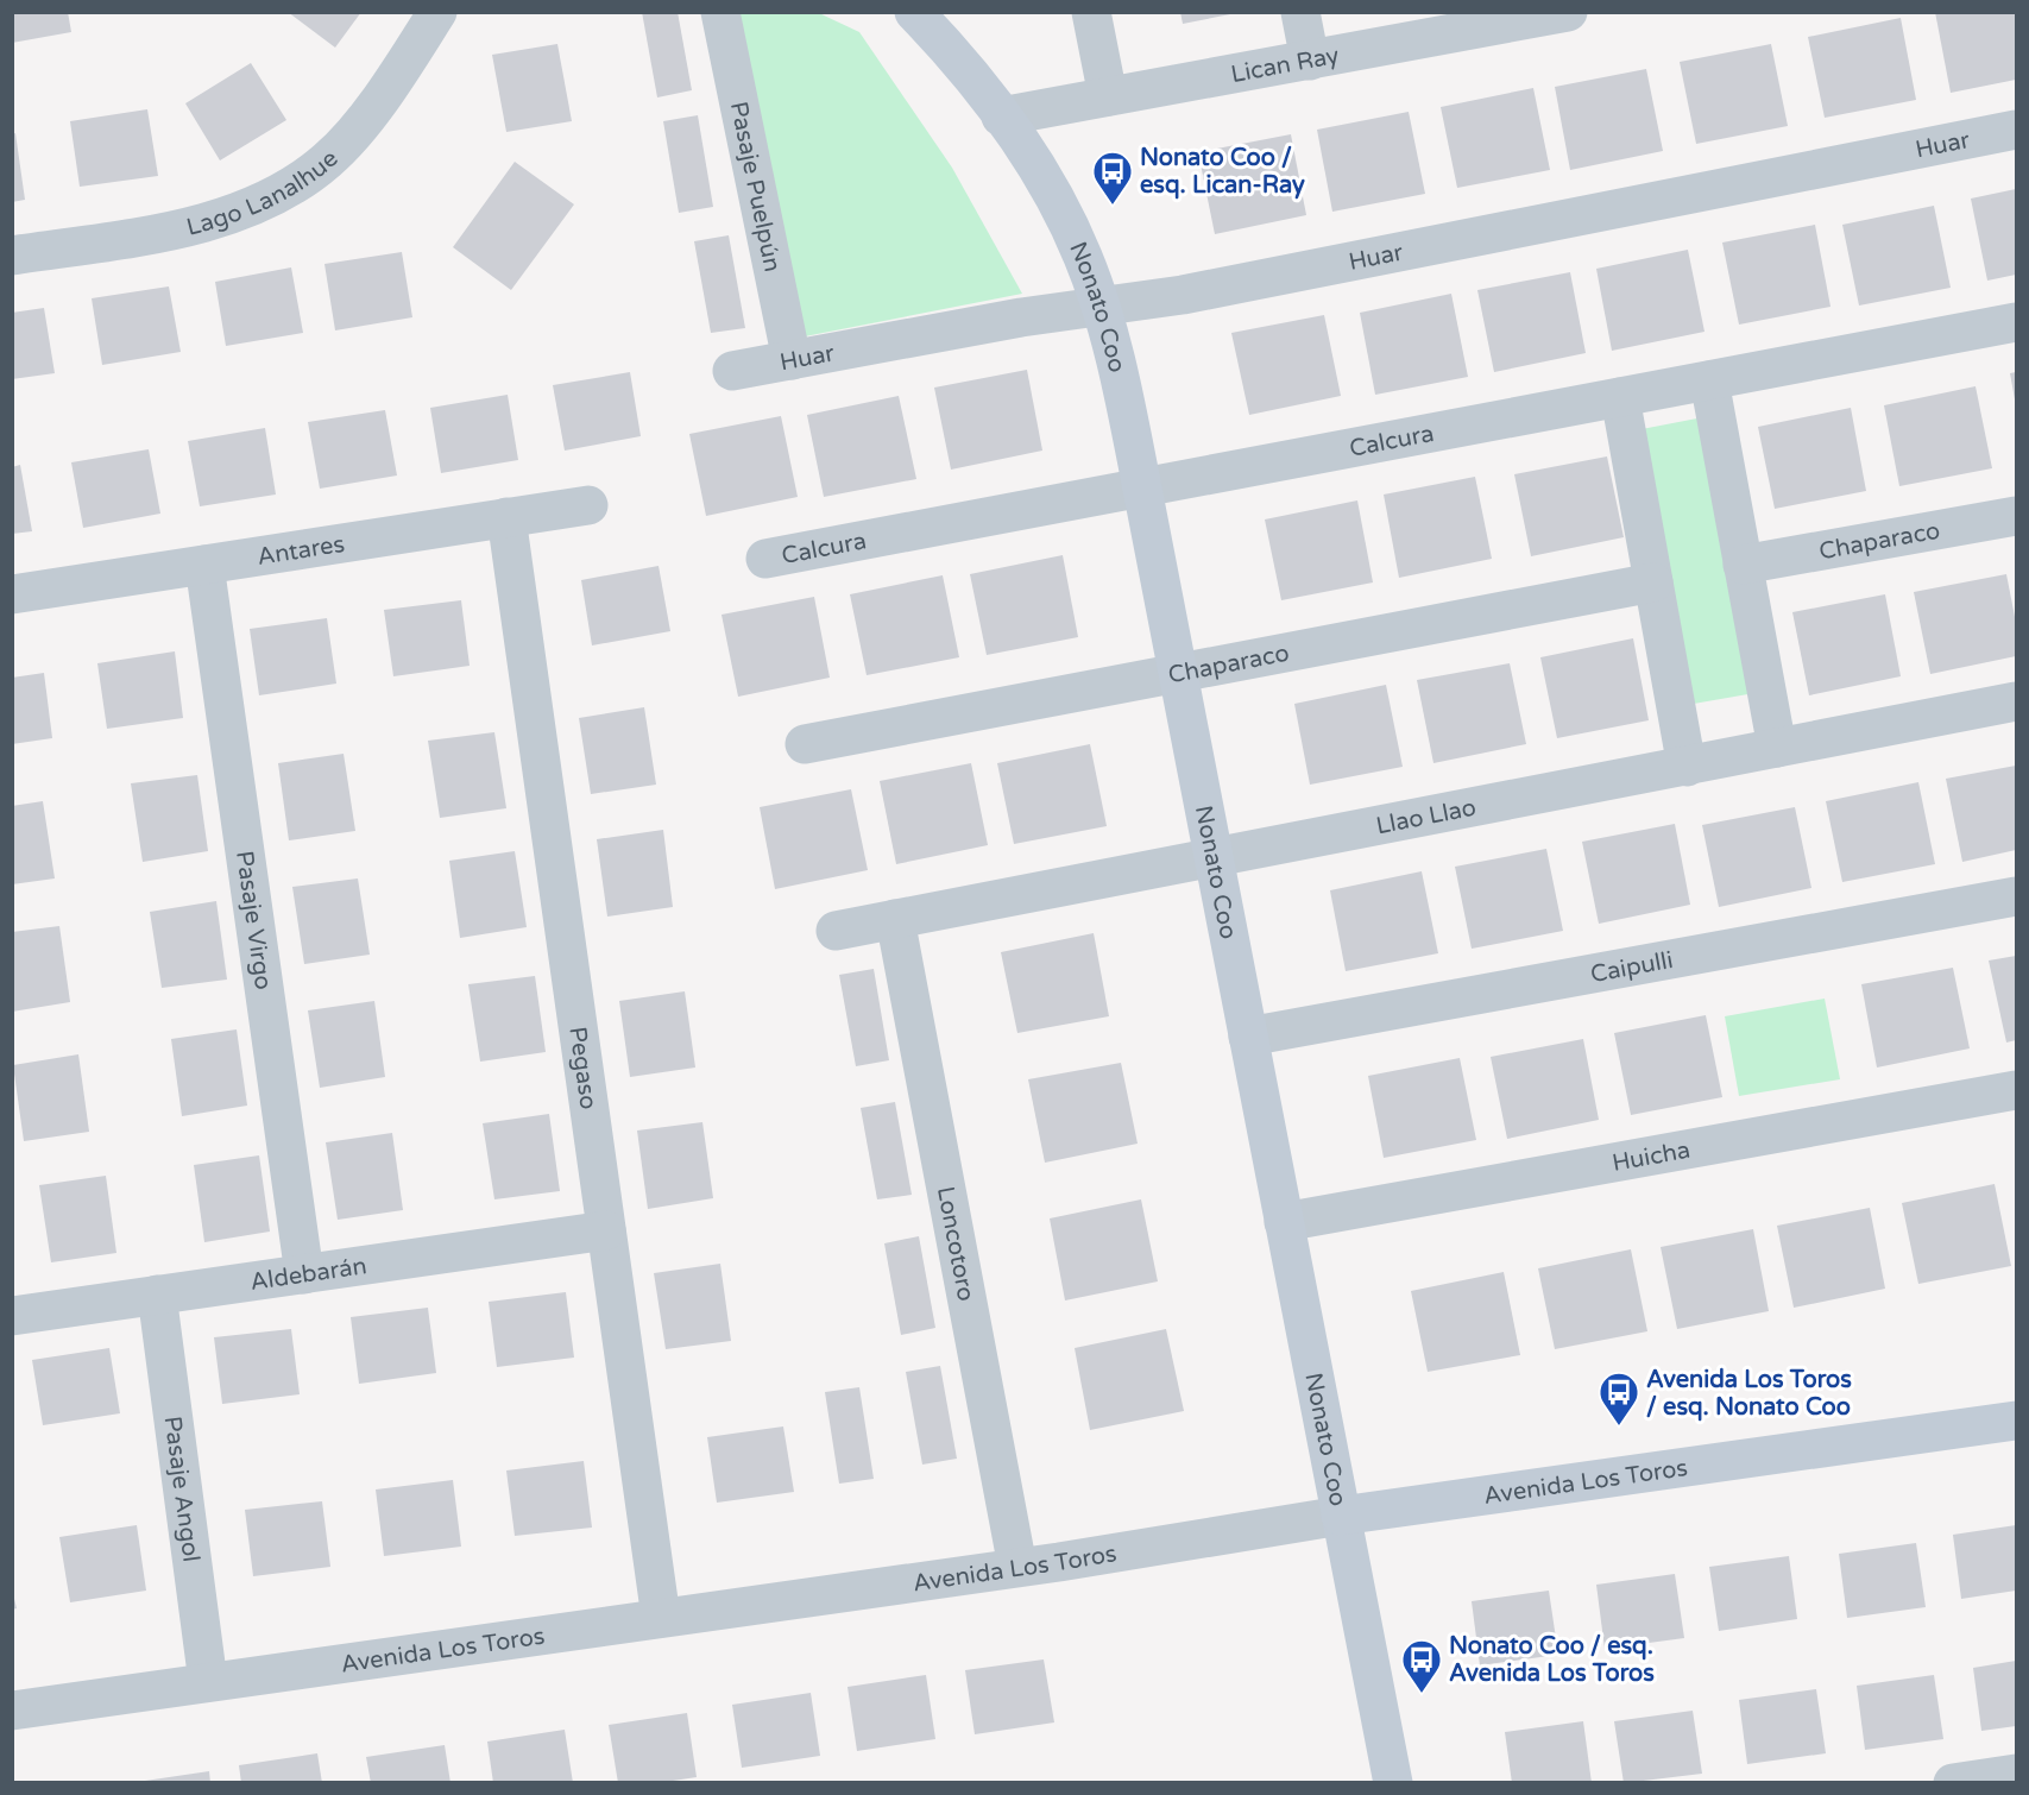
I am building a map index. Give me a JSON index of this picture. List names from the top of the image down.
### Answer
{
  "streets": {
    "main road": ["Nonato Coo", "Avenida Los Toros"],
    "street": [
      "Lican Ray",
      "Huar",
      "Pasaje Puelpún",
      "Lago Lanalhue",
      "Calcura",
      "Chaparaco",
      "Antares",
      "Llao Llao",
      "Pasaje Virgo",
      "Caipulli",
      "Pegaso",
      "Huicha",
      "Loncotoro",
      "Aldebarán",
      "Pasaje Angol"
    ]
  },
  "crossings": [
    ["Lican Ray", "Nonato Coo"],
    ["Huar", "Pasaje Puelpún"],
    ["Huar", "Nonato Coo"],
    ["Nonato Coo", "Calcura"],
    ["Nonato Coo", "Chaparaco"],
    ["Nonato Coo", "Llao Llao"],
    ["Nonato Coo", "Caipulli"],
    ["Nonato Coo", "Huicha"],
    ["Nonato Coo", "Avenida Los Toros"],
    ["Antares", "Pasaje Virgo"],
    ["Antares", "Pegaso"],
    ["Llao Llao", "Loncotoro"],
    ["Pasaje Virgo", "Aldebarán"],
    ["Pegaso", "Aldebarán"],
    ["Pegaso", "Avenida Los Toros"],
    ["Loncotoro", "Avenida Los Toros"],
    ["Aldebarán", "Pasaje Angol"],
    ["Avenida Los Toros", "Pasaje Angol"]
  ],
  "places": {
    "bus stop": ["Nonato Coo / esq. Lican-Ray", "Avenida Los Toros / esq. Nonato Coo", "Nonato Coo / esq. Avenida Los Toros"]
  }
}
